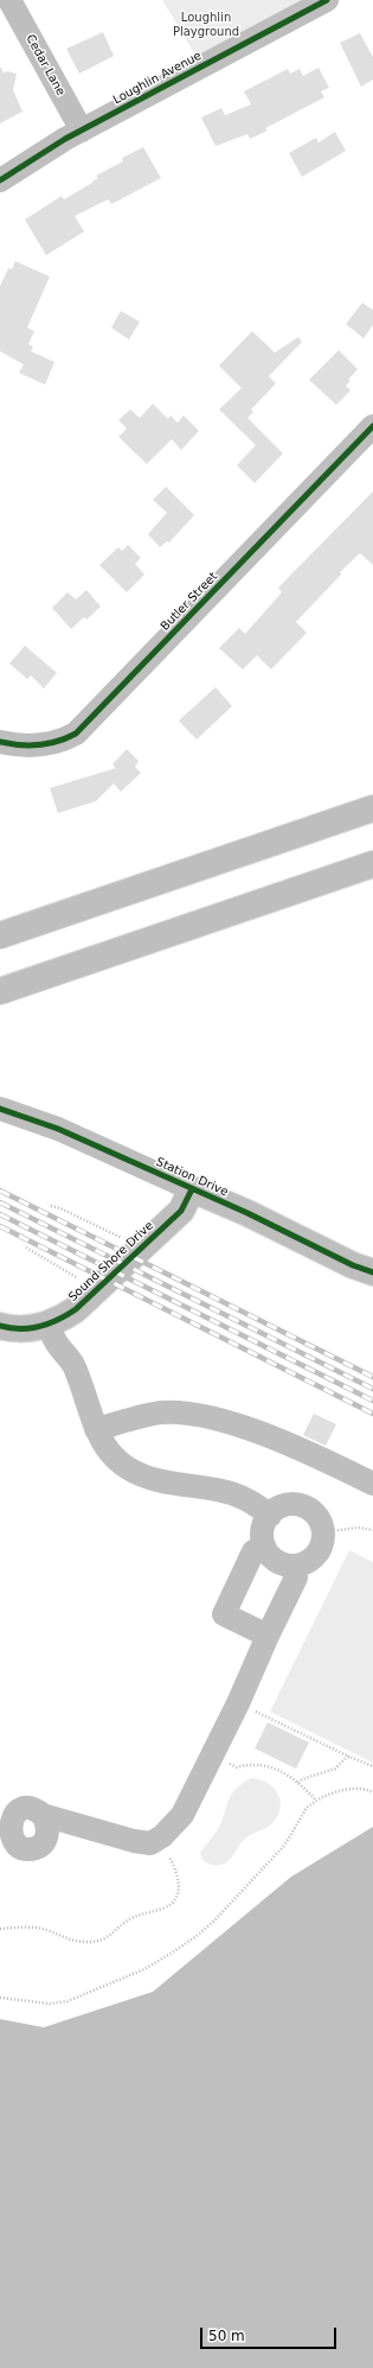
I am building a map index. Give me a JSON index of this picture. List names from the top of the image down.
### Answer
{
  "streets": {
    "main road": ["Station Drive", "Sound Shore Drive"],
    "street": ["Cedar Lane", "Loughlin Avenue", "Butler Street"]
  },
  "crossings": [
    ["Cedar Lane", "Loughlin Avenue"],
    ["Station Drive", "Sound Shore Drive"]
  ],
  "parks": ["Loughlin Playground"],
  "scale_bar": "50 m"
}
